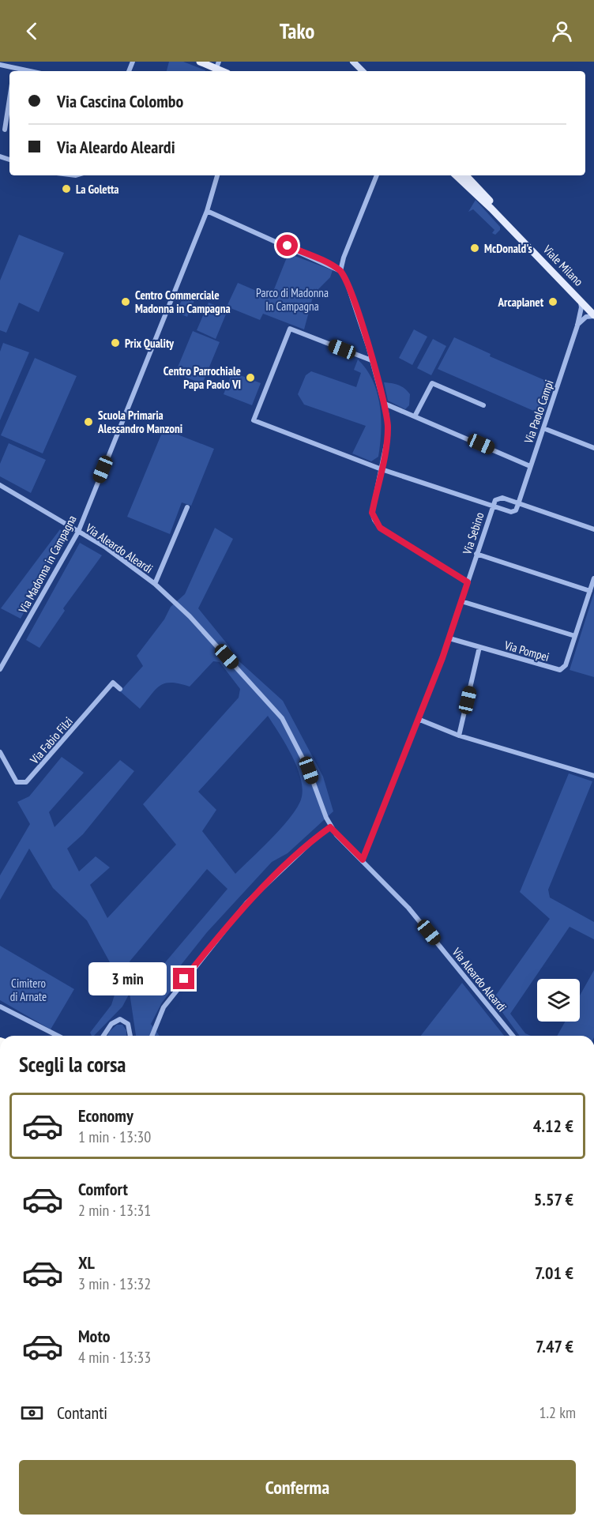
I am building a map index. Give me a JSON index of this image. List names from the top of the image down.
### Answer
{
  "streets": {
    "main road": ["Viale Milano"],
    "street": [
      "Via Paolo Campi",
      "Via Sebino",
      "Via Aleardo Aleardi",
      "Via Madonna in Campagna",
      "Via Pompei",
      "Via Fabio Filzi"
    ]
  },
  "crossings": [
    ["Viale Milano", "Via Paolo Campi"],
    ["Via Sebino", "Via Aleardo Aleardi"],
    ["Via Sebino", "Via Pompei"],
    ["Via Aleardo Aleardi", "Via Madonna in Campagna"]
  ],
  "parks": ["Parco di Madonna In Campagna", "Cimitero di Arnate"],
  "places": [
    "La Goletta",
    "McDonald's",
    "Centro Commerciale Madonna in Campagna",
    "Arcaplanet",
    "Prix Quality",
    "Centro Parrochiale Papa Paolo VI",
    "Scuola Primaria Alessandro Manzoni"
  ],
  "page": {
    "header": "Tako",
    "banner": ["Via Cascina Colombo", "Via Aleardo Aleardi"],
    "bubble": "3 min",
    "heading": "Scegli la corsa",
    "list": [
      {
        "name": "Economy",
        "note": "1 min · 13:30",
        "value": "4.12 €"
      },
      {
        "name": "Comfort",
        "note": "2 min · 13:31",
        "value": "5.57 €"
      },
      {
        "name": "XL",
        "note": "3 min · 13:32",
        "value": "7.01 €"
      },
      {
        "name": "Moto",
        "note": "4 min · 13:33",
        "value": "7.47 €"
      }
    ],
    "pay": ["Contanti", "1.2 km"],
    "buttons": "Conferma"
  }
}
